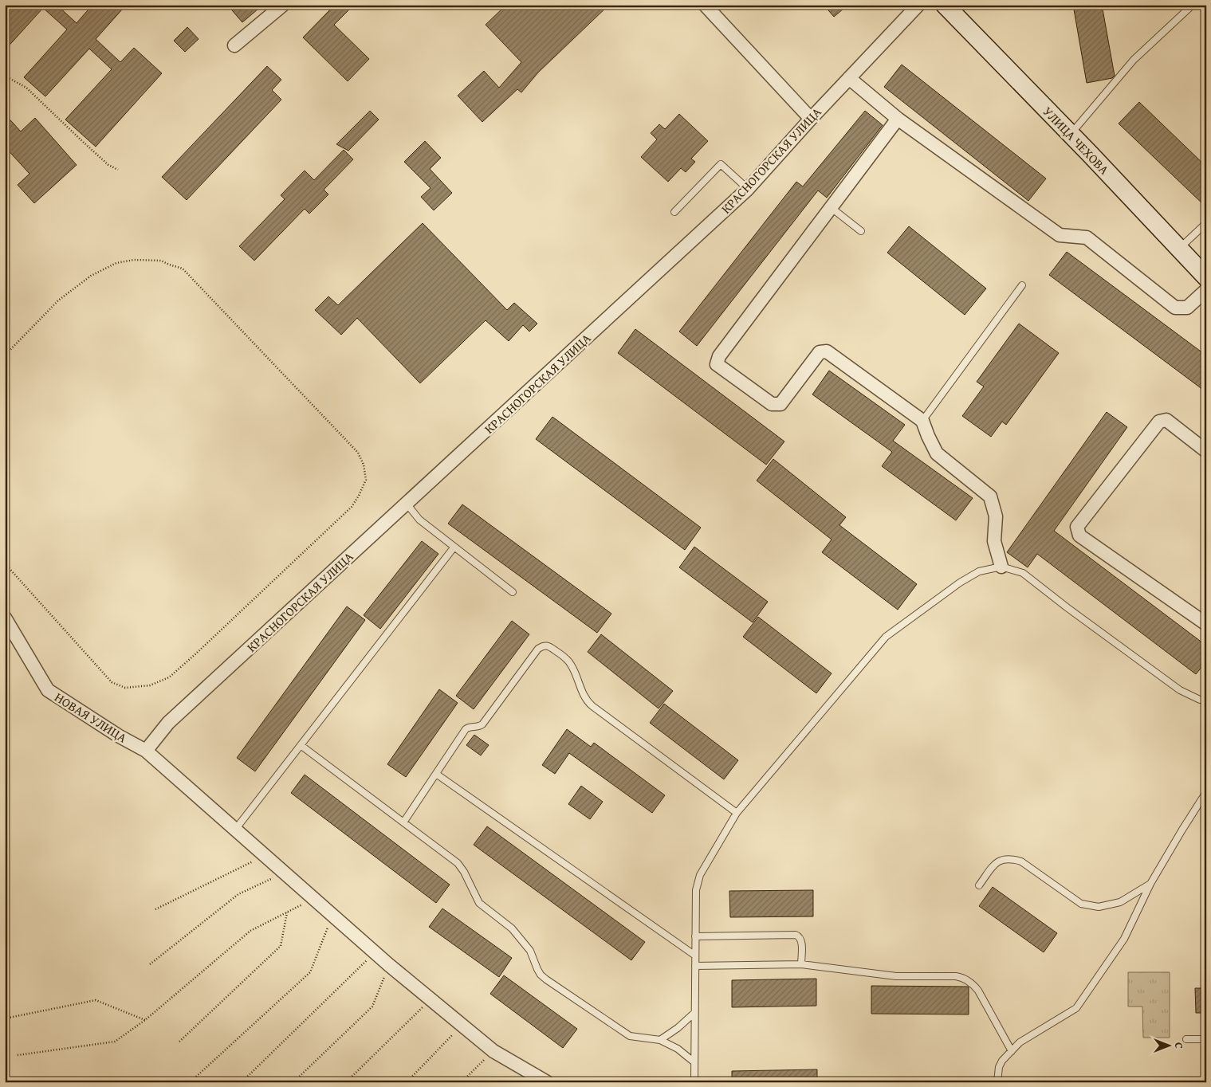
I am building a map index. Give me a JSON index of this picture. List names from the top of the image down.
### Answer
{
  "streets": {
    "street": ["УЛИЦА ЧЕХОВА", "КРАСНОГОРСКАЯ УЛИЦА", "НОВАЯ УЛИЦА"]
  },
  "crossings": [
    ["КРАСНОГОРСКАЯ УЛИЦА", "НОВАЯ УЛИЦА"]
  ],
  "north": "right"
}
